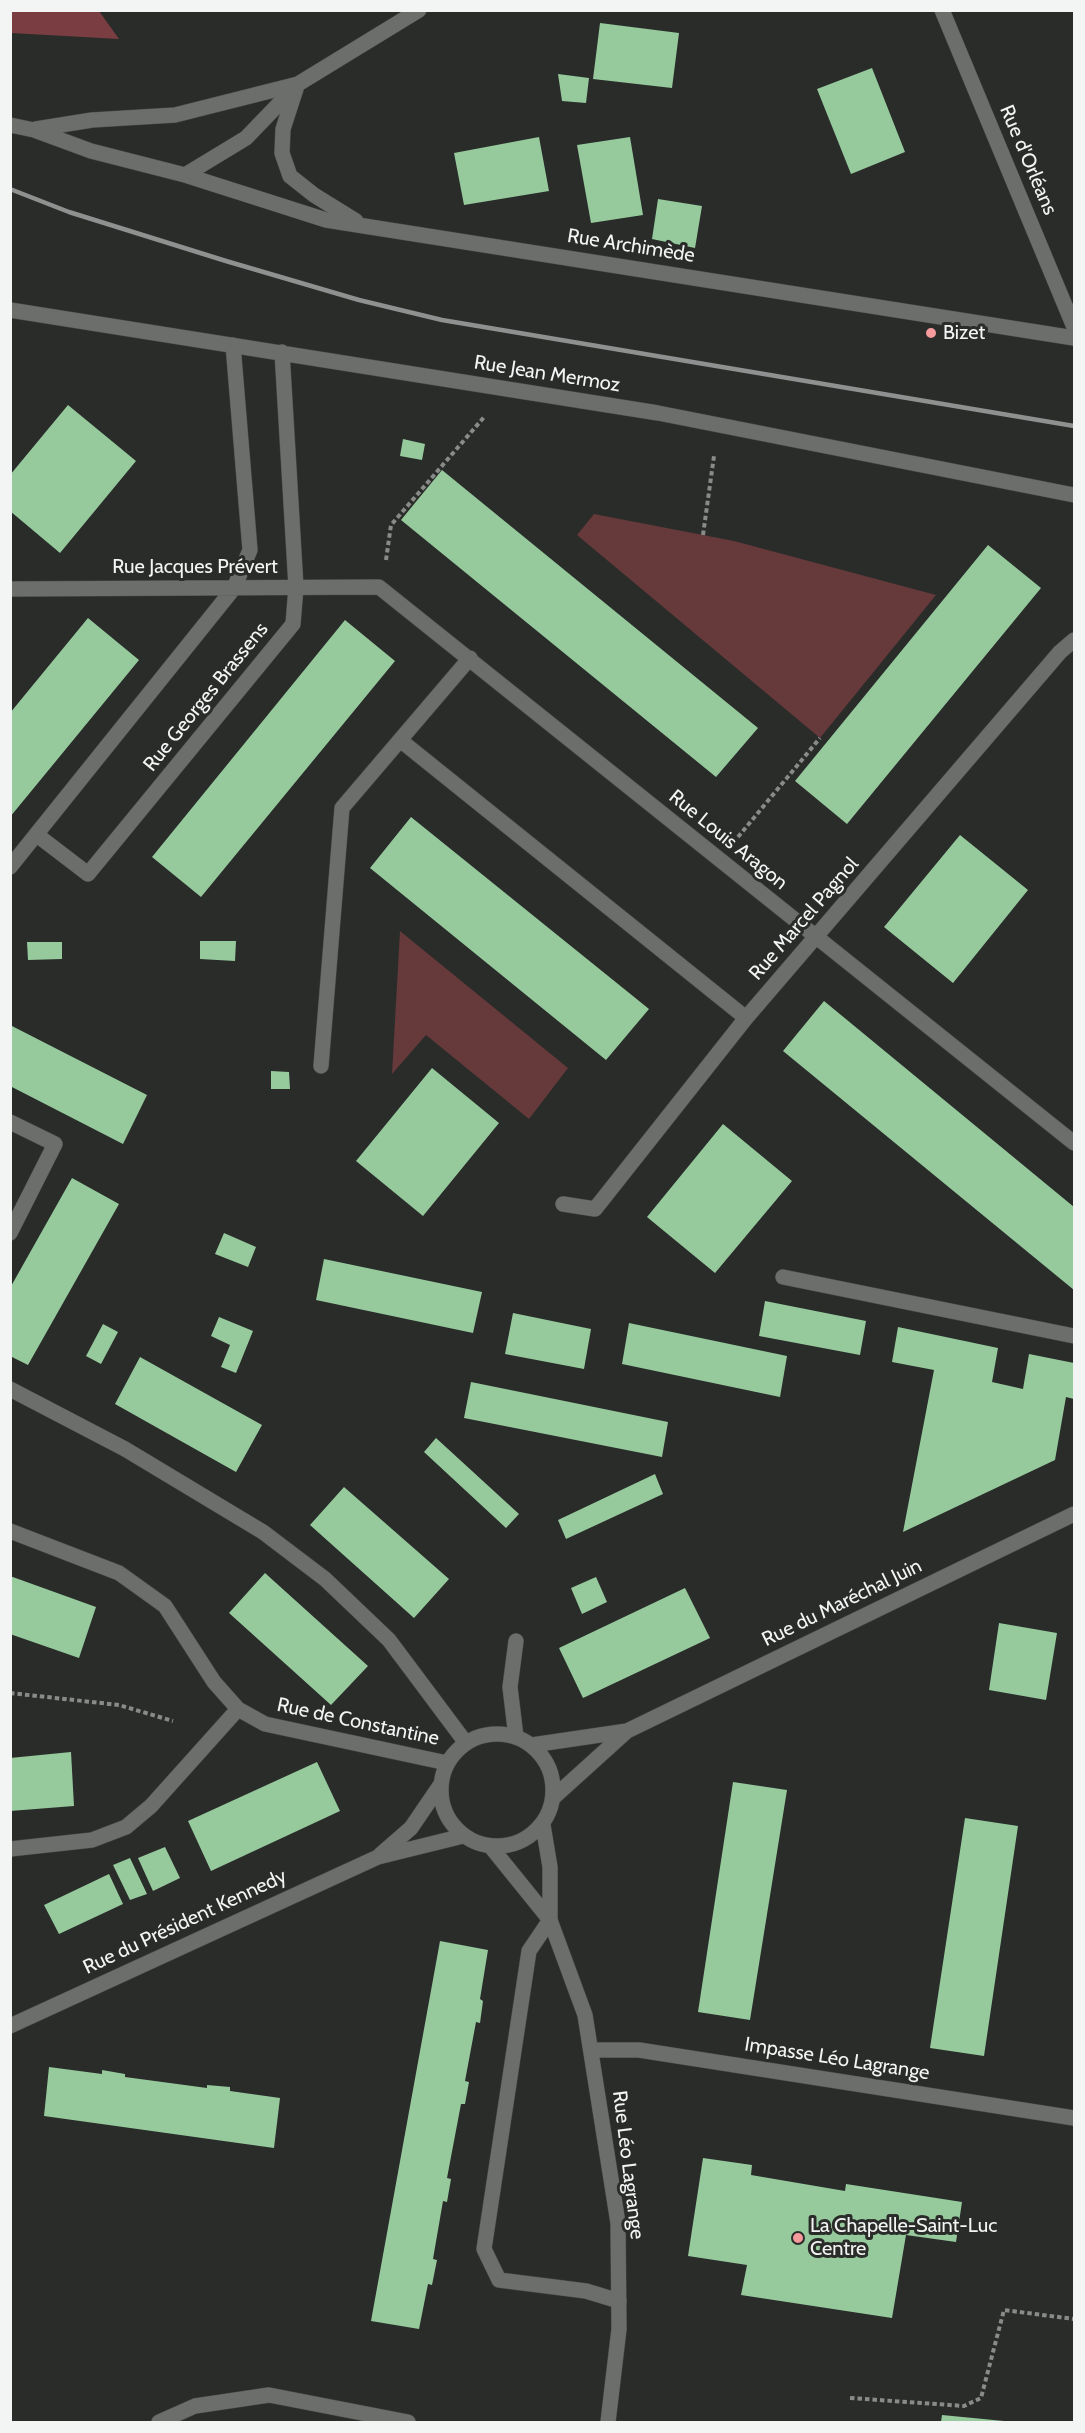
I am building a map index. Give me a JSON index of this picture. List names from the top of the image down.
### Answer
{
  "streets": {
    "street": [
      "Rue d'Orléans",
      "Rue Archimède",
      "Rue Jean Mermoz",
      "Rue Jacques Prévert",
      "Rue Georges Brassens",
      "Rue Louis Aragon",
      "Rue Marcel Pagnol",
      "Rue du Maréchal Juin",
      "Rue de Constantine",
      "Rue du Président Kennedy",
      "Impasse Léo Lagrange",
      "Rue Léo Lagrange"
    ]
  },
  "crossings": [
    ["Rue Jean Mermoz", "Rue Georges Brassens"],
    ["Rue Jacques Prévert", "Rue Georges Brassens"],
    ["Rue Jacques Prévert", "Rue Louis Aragon"],
    ["Rue Louis Aragon", "Rue Marcel Pagnol"],
    ["Rue du Maréchal Juin", "Rue de Constantine"],
    ["Rue du Maréchal Juin", "Rue du Président Kennedy"],
    ["Rue du Maréchal Juin", "Rue Léo Lagrange"],
    ["Rue de Constantine", "Rue du Président Kennedy"],
    ["Rue de Constantine", "Rue Léo Lagrange"],
    ["Rue du Président Kennedy", "Rue Léo Lagrange"],
    ["Impasse Léo Lagrange", "Rue Léo Lagrange"]
  ],
  "places": ["Bizet", "La Chapelle-Saint-Luc Centre"]
}
